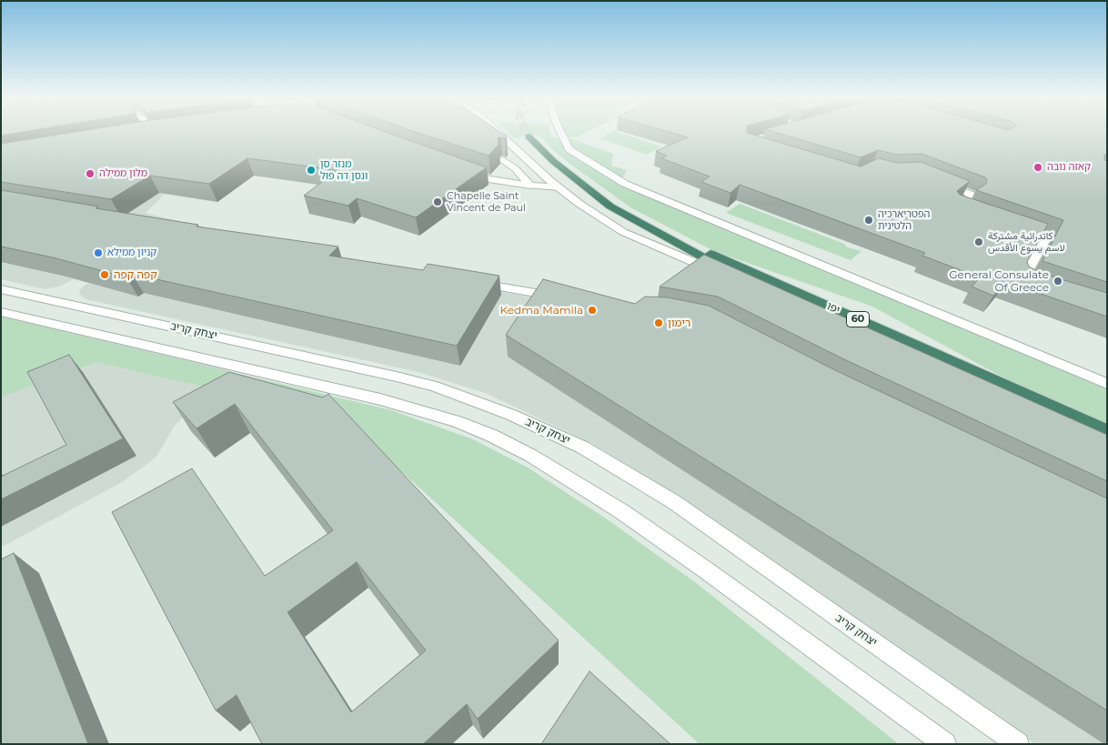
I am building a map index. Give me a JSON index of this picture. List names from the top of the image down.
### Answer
{
  "streets": {
    "highway": ["יפו", "60"],
    "street": ["יצחק קריב"]
  },
  "places": [
    "קאזה נובה",
    "מנזר סן ונסן דה פול",
    "מלון ממילה",
    "Chapelle Saint Vincent de Paul",
    "הפטריארכיה הלטינית",
    "كاتدرائية مشتركة لاسم يسوع الأقدس",
    "קניון ממילא",
    "קפה קפה",
    "General Consulate Of Greece",
    "Kedma Mamila",
    "רימון"
  ]
}
